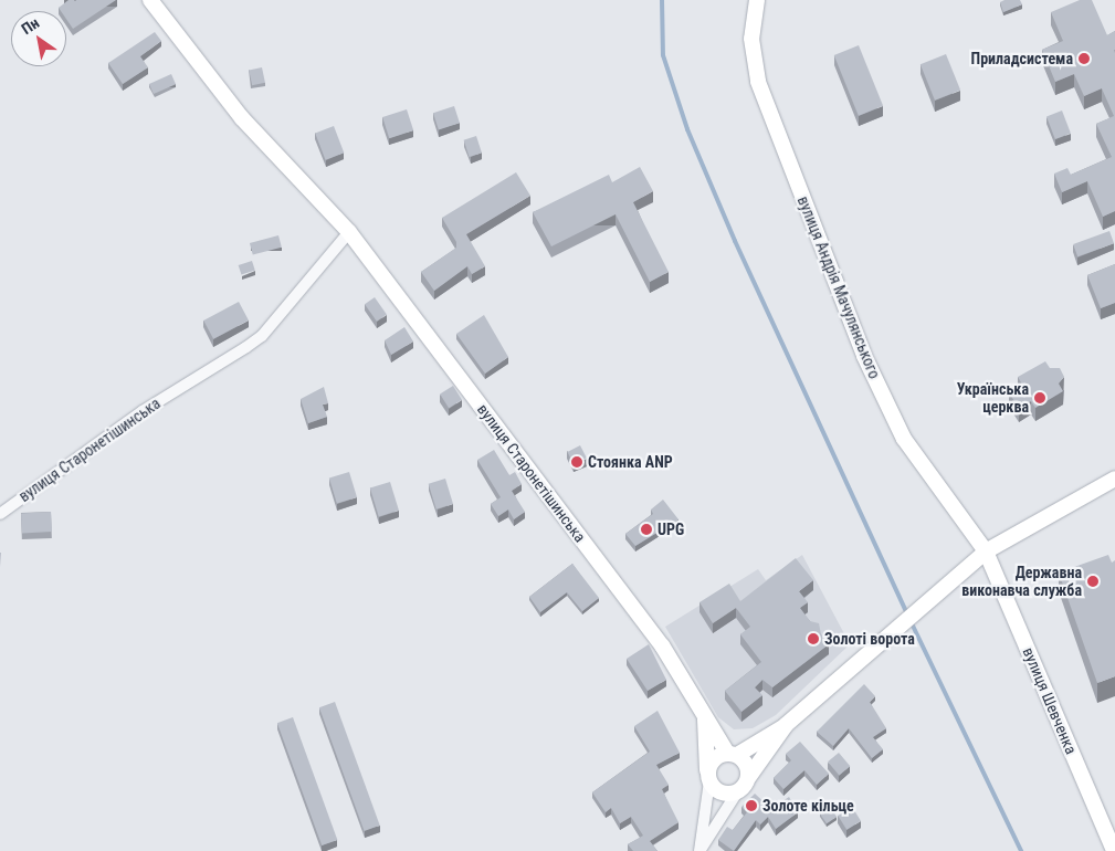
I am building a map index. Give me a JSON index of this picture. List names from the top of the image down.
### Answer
{
  "streets": {
    "main road": ["вулиця Андрія Мачулянського", "вулиця Старонетішинська", "вулиця Шевченка"]
  },
  "crossings": [
    ["вулиця Андрія Мачулянського", "вулиця Шевченка"]
  ],
  "places": [
    "Приладсистема",
    "Українська церква",
    "Стоянка ANP",
    "UPG",
    "Державна виконавча служба",
    "Золоті ворота",
    "Золоте кільце"
  ],
  "north": "top left"
}
